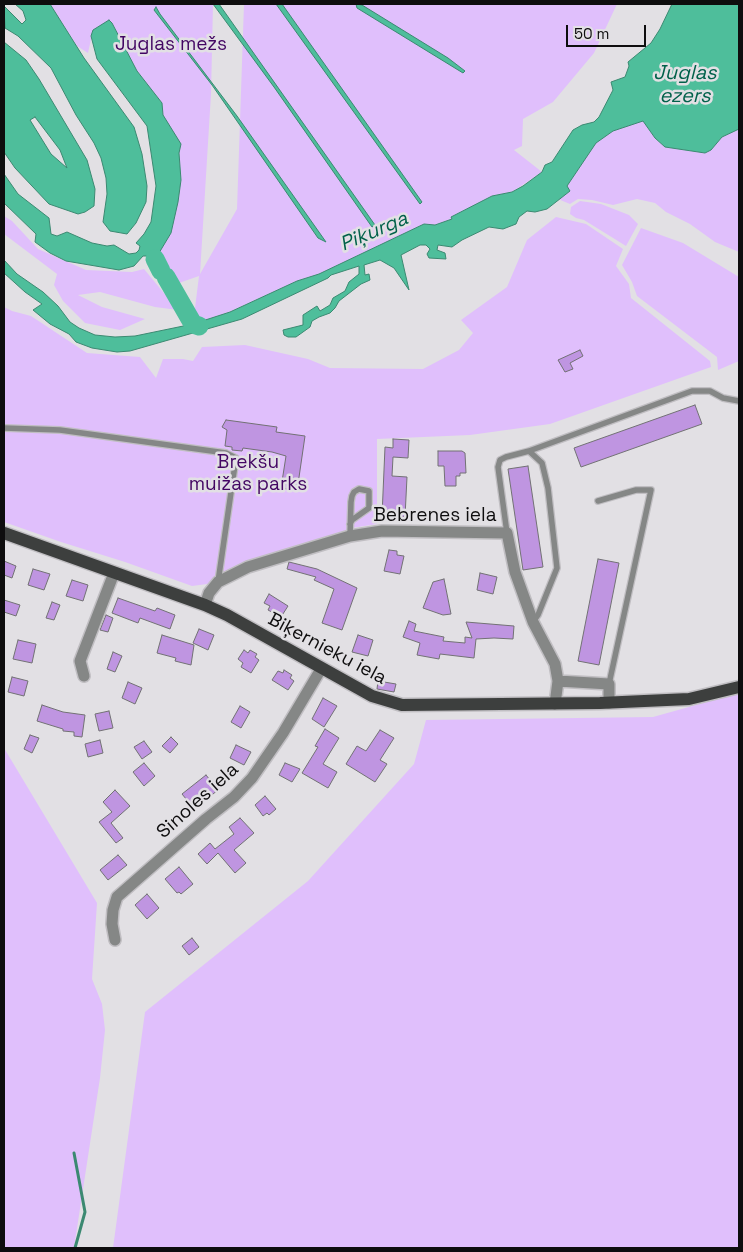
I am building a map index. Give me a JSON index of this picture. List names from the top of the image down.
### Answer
{
  "streets": {
    "main road": ["Biķernieku iela"],
    "street": ["Bebrenes iela", "Sinoles iela"]
  },
  "crossings": [
    ["Bebrenes iela", "Biķernieku iela"],
    ["Biķernieku iela", "Sinoles iela"]
  ],
  "water": ["Juglas ezers", "Piķurga"],
  "parks": ["Juglas mežs", "Brekšu muižas parks"],
  "scale_bar": "50 m"
}
